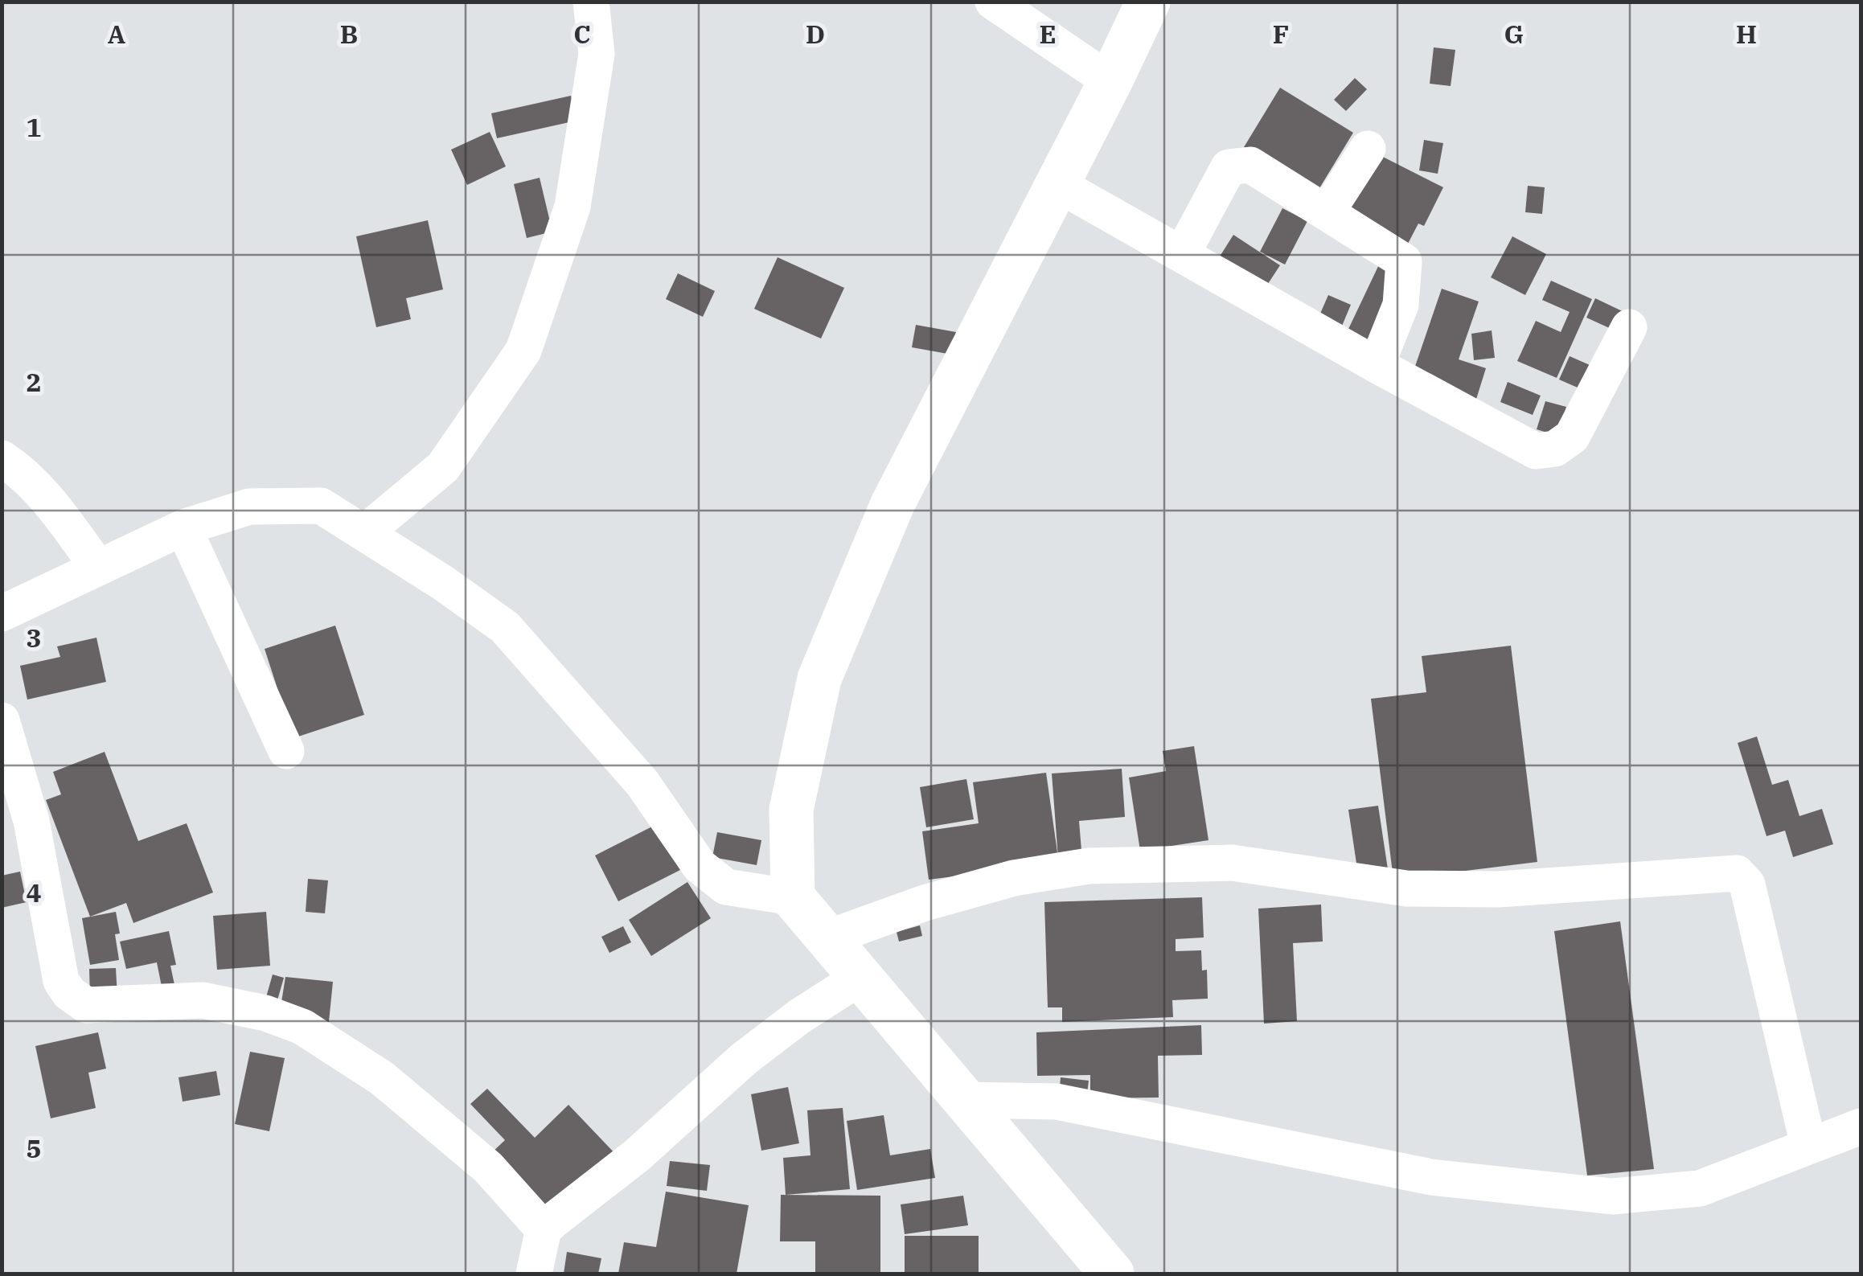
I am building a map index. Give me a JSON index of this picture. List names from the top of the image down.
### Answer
{
  "grid": {
    "columns": [
      "A",
      "B",
      "C",
      "D",
      "E",
      "F",
      "G",
      "H"
    ],
    "rows": [
      "1",
      "2",
      "3",
      "4",
      "5"
    ]
  }
}
